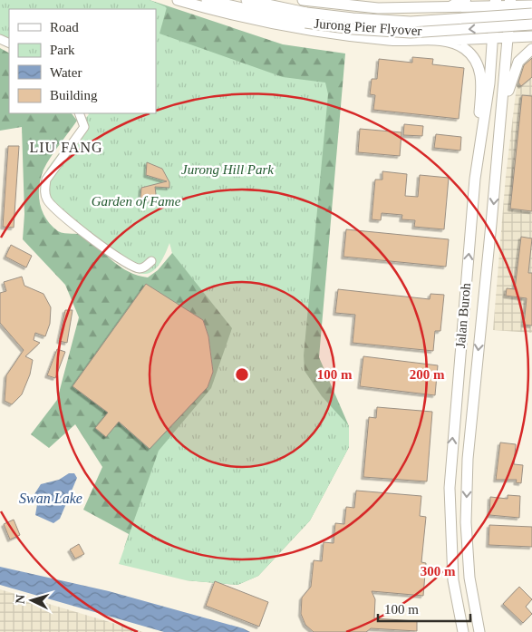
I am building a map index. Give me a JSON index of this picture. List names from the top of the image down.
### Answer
{
  "streets": {
    "main road": ["Jurong Pier Flyover", "Jalan Buroh"]
  },
  "districts": ["LIU FANG"],
  "water": ["Swan Lake"],
  "parks": ["Jurong Hill Park", "Garden of Fame"],
  "legend": [
    "Road",
    "Park",
    "Water",
    "Building"
  ],
  "scale_bar": "100 m",
  "north": "left",
  "rings": ["100 m", "200 m", "300 m"]
}
